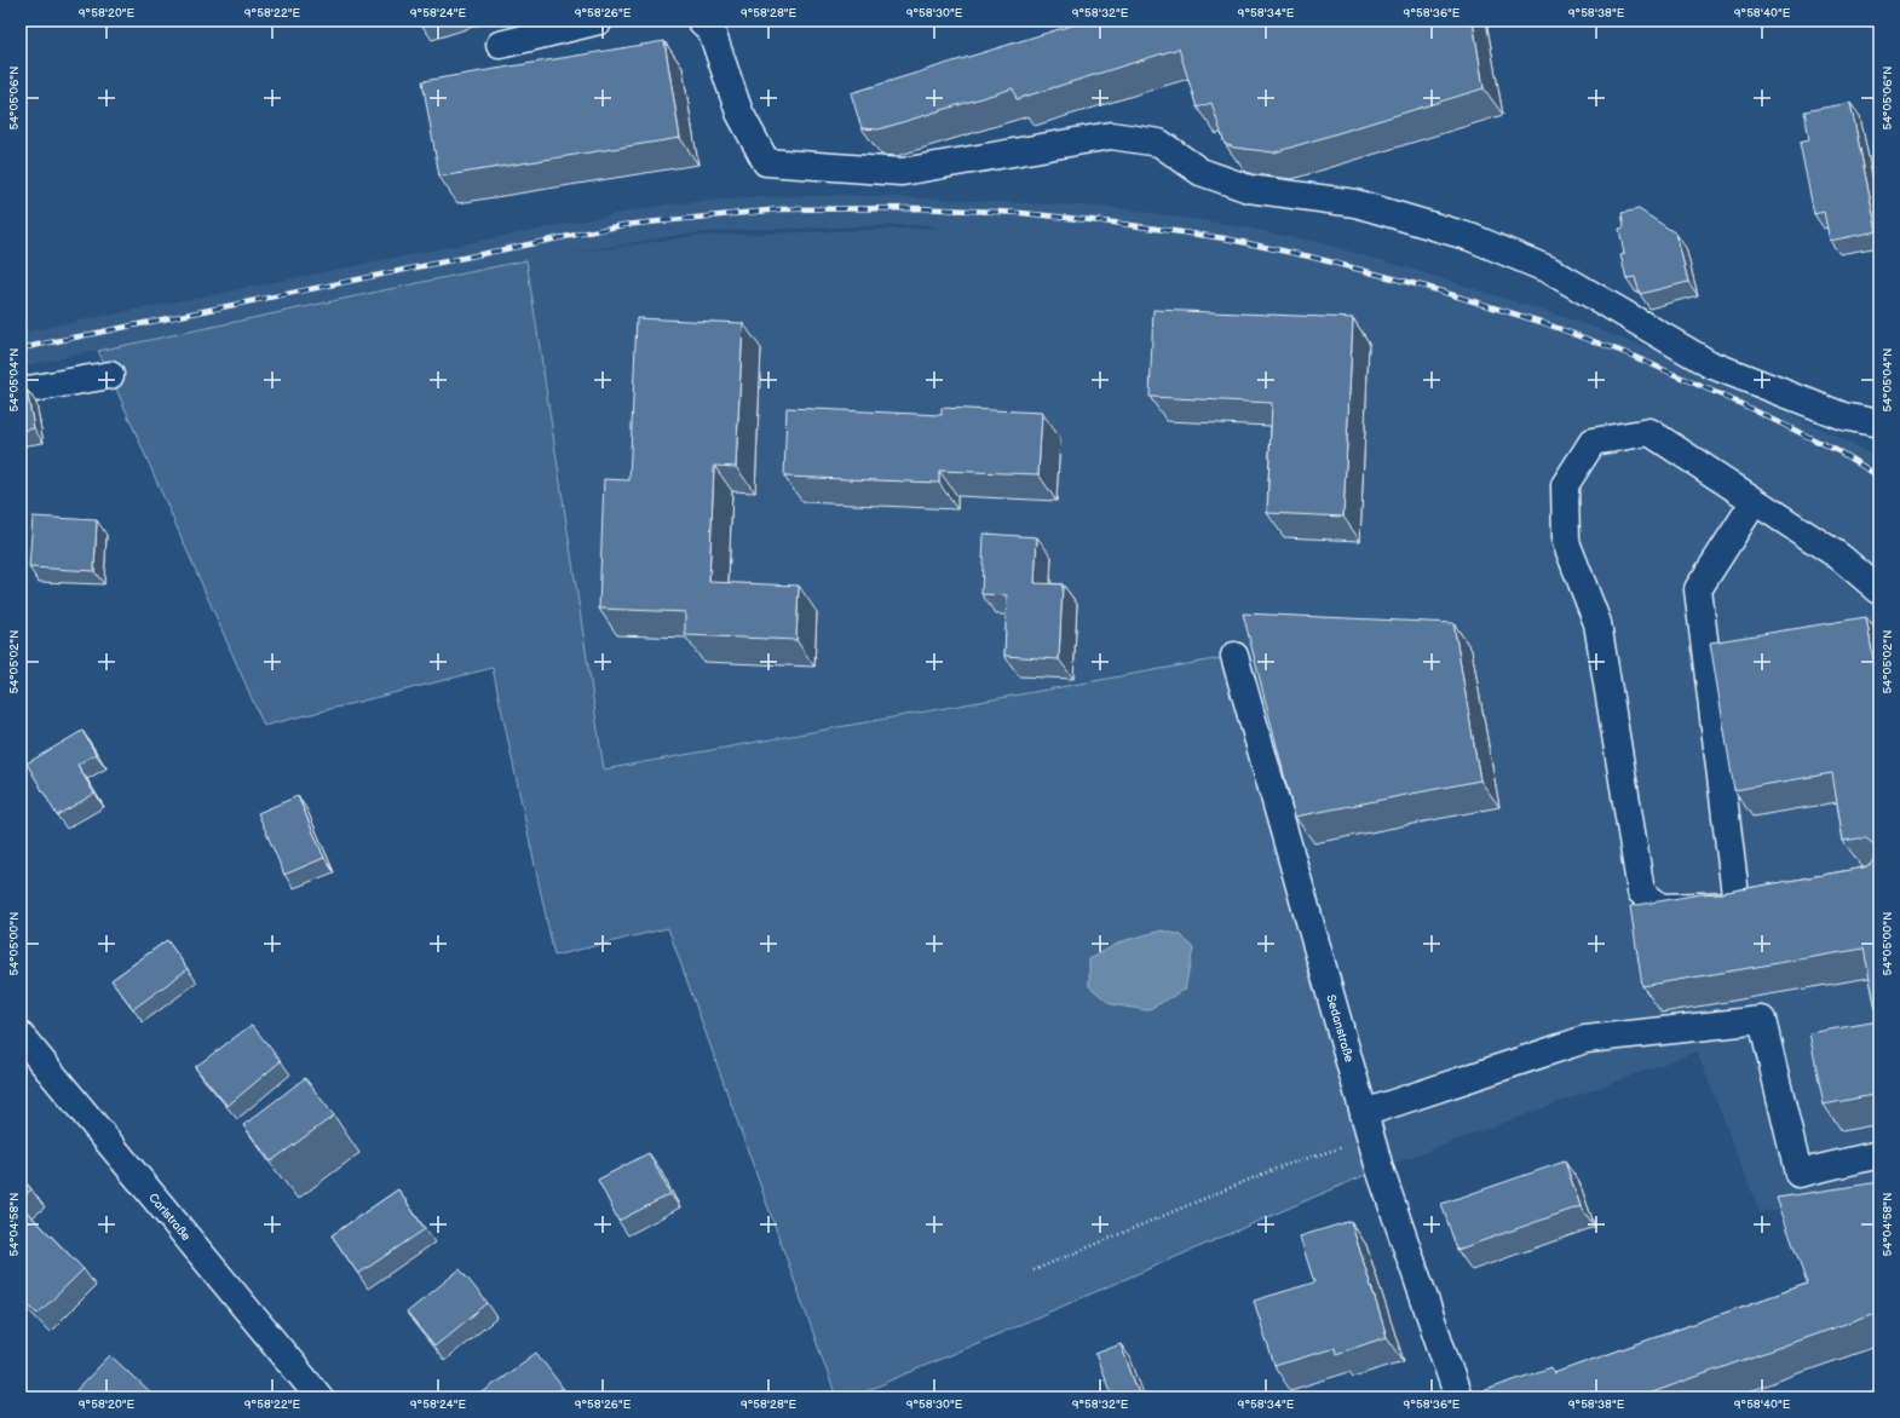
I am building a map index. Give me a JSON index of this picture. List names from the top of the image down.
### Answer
{
  "streets": {
    "street": ["Sedanstraße", "Carlstraße"]
  },
  "coordinates": [
    "9°58'20\"E",
    "9°58'22\"E",
    "9°58'24\"E",
    "9°58'26\"E",
    "9°58'28\"E",
    "9°58'30\"E",
    "9°58'32\"E",
    "9°58'34\"E",
    "9°58'36\"E",
    "9°58'38\"E",
    "9°58'40\"E",
    "54°05'06\"N",
    "54°05'04\"N",
    "54°05'02\"N",
    "54°05'00\"N",
    "54°04'58\"N"
  ]
}
